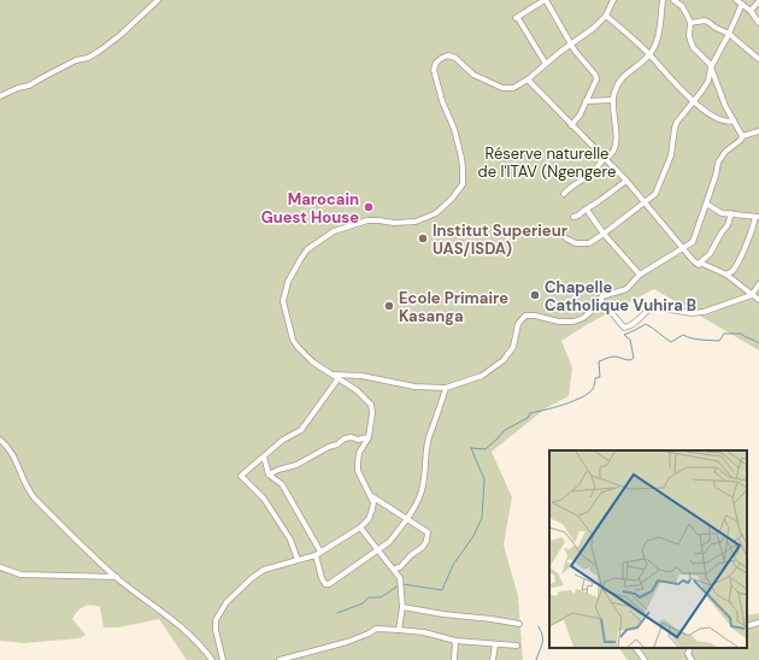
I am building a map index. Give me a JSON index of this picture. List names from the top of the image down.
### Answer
{
  "parks": ["Réserve naturelle de l'ITAV (Ngengere"],
  "places": [
    "Marocain Guest House",
    "Institut Superieur UAS/ISDA)",
    "Chapelle Catholique Vuhira B",
    "Ecole Primaire Kasanga"
  ]
}
